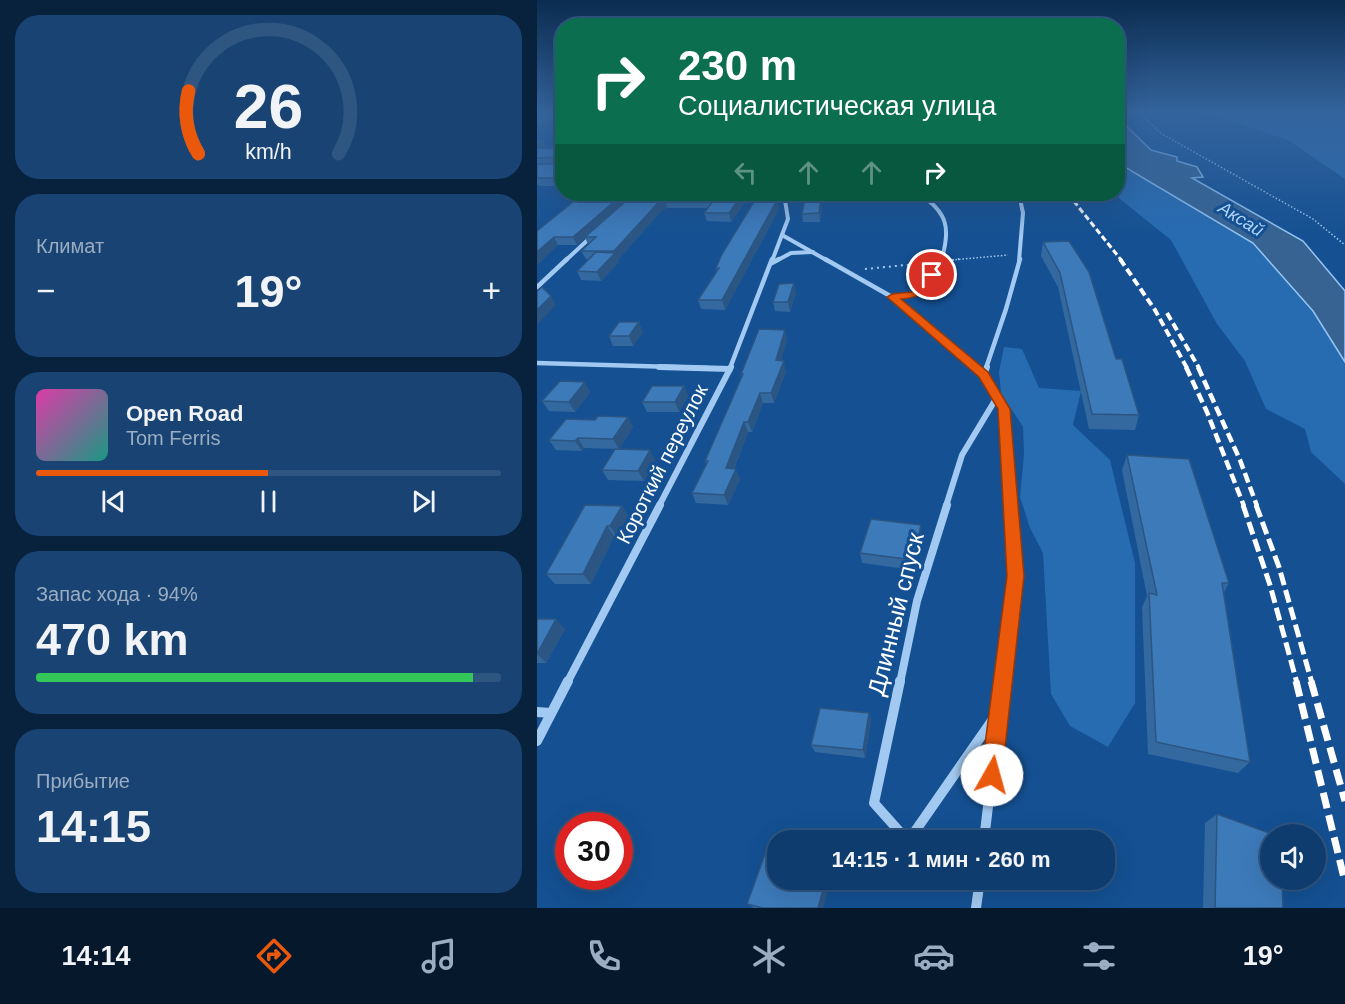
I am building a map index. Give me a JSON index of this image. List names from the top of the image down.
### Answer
{
  "streets": {
    "street": ["Короткий переулок", "Длинный спуск"]
  },
  "crossings": [
    ["Короткий переулок", "Длинный спуск"]
  ],
  "water": ["Аксай"],
  "page": {
    "turn": ["230 m", "Социалистическая улица"],
    "tile": [
      "Климат",
      ["Запас хода · 94%", "470 km"],
      ["Прибытие", "14:15"]
    ],
    "heat": ["−", "19°", "+"],
    "song": ["Open Road", "Tom Ferris"],
    "limit": "30",
    "trip": "14:15 · 1 мин · 260 m",
    "tabs": ["14:14", "19°"],
    "gauge": ["26", "km/h"]
  }
}
